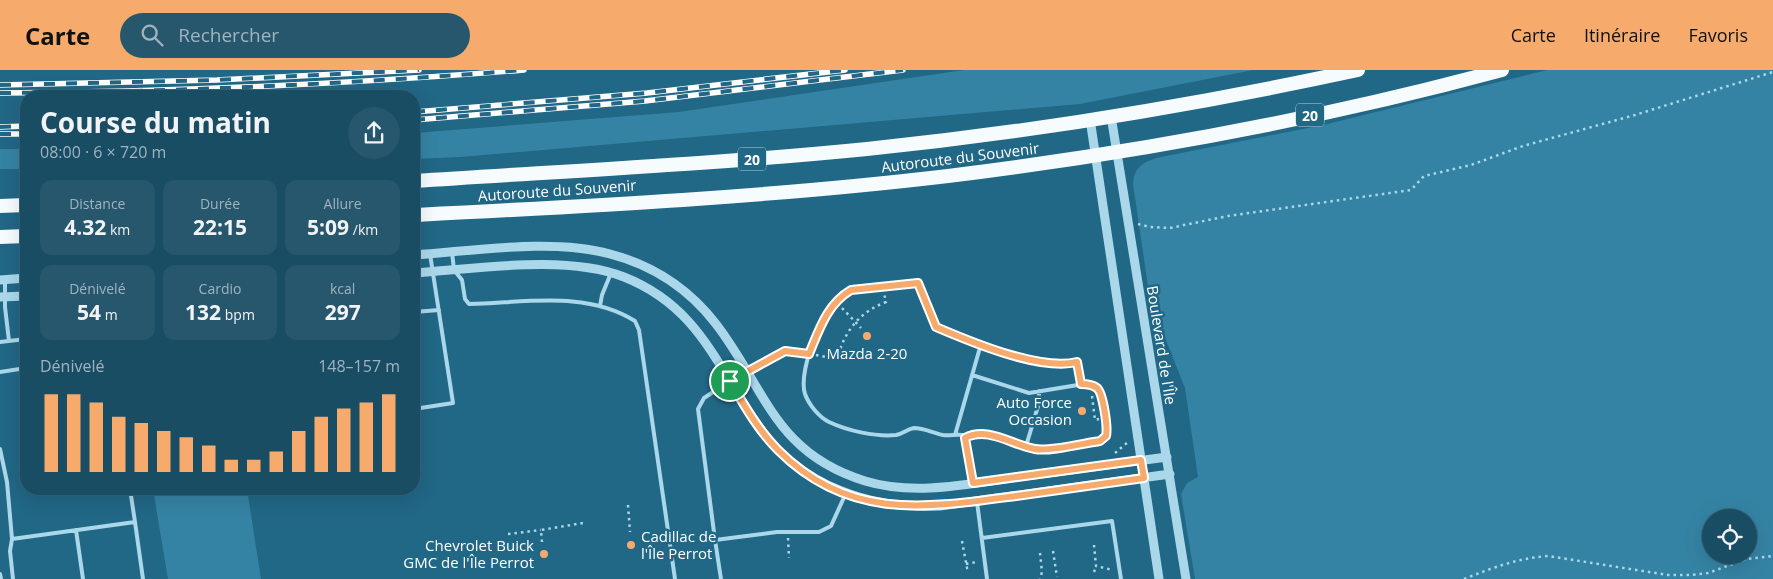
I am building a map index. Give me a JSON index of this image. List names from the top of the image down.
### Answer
{
  "streets": {
    "highway": ["20", "Autoroute du Souvenir"],
    "street": ["Boulevard de l'Île"]
  },
  "crossings": [
    ["Autoroute du Souvenir", "Boulevard de l'Île"]
  ],
  "places": [
    "Mazda 2-20",
    "Auto Force Occasion",
    "Cadillac de l'Île Perrot",
    "Chevrolet Buick GMC de l'Île Perrot"
  ],
  "page": {
    "header": "Carte",
    "search": "Rechercher",
    "nav": ["Carte", "Itinéraire", "Favoris"],
    "heading": ["Course du matin", "08:00 · 6 × 720 m"],
    "stats": [
      ["Distance", "4.32 km"],
      ["Durée", "22:15"],
      ["Allure", "5:09 /km"],
      ["Dénivelé", "54 m"],
      ["Cardio", "132 bpm"],
      ["kcal", "297"]
    ],
    "chart": ["Dénivelé", "148–157 m"]
  }
}
